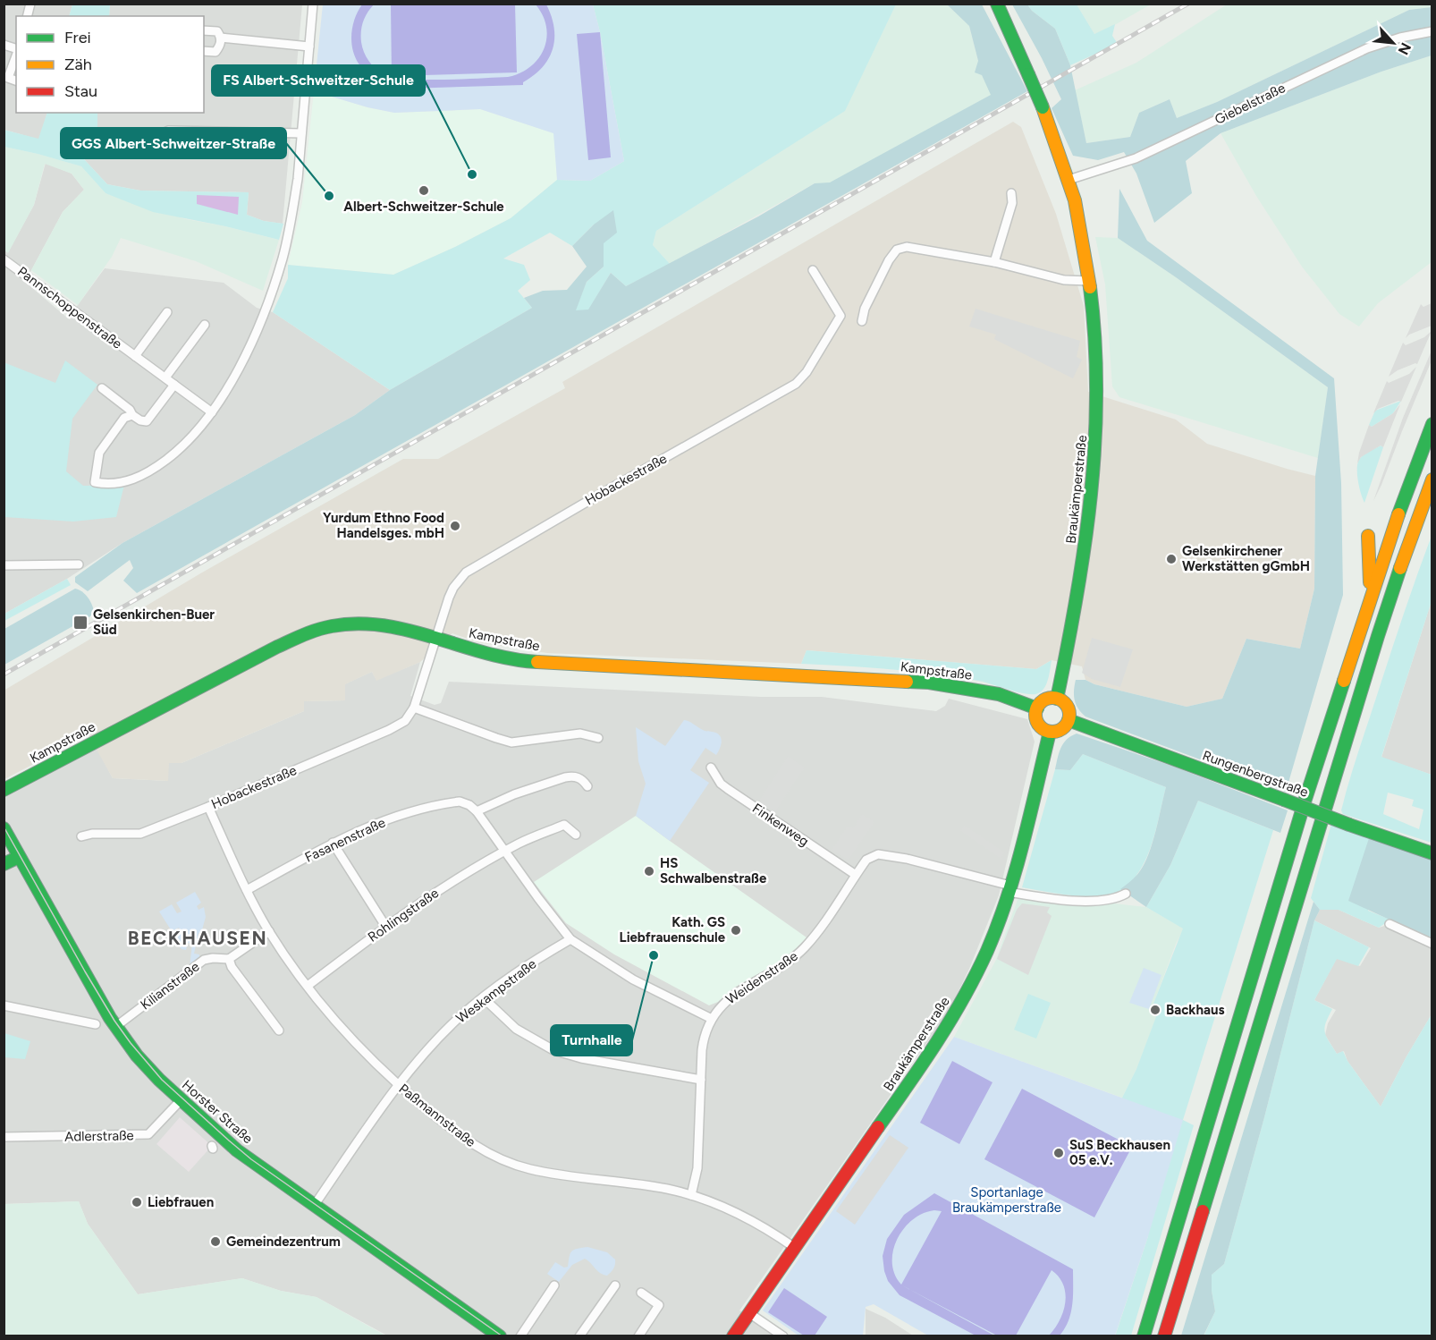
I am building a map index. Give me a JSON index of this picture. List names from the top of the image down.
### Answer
{
  "streets": {
    "main road": [
      "Braukämperstraße",
      "Kampstraße",
      "Rungenbergstraße",
      "Horster Straße"
    ],
    "street": [
      "Giebelstraße",
      "Pannschoppenstraße",
      "Hobackestraße",
      "Finkenweg",
      "Fasanenstraße",
      "Rohlingstraße",
      "Weidenstraße",
      "Kilianstraße",
      "Weskampstraße",
      "Paßmannstraße",
      "Adlerstraße"
    ]
  },
  "crossings": [
    ["Giebelstraße", "Braukämperstraße"],
    ["Hobackestraße", "Kampstraße"],
    ["Hobackestraße", "Paßmannstraße"],
    ["Braukämperstraße", "Kampstraße"],
    ["Braukämperstraße", "Rungenbergstraße"],
    ["Braukämperstraße", "Weidenstraße"],
    ["Braukämperstraße", "Paßmannstraße"],
    ["Kampstraße", "Rungenbergstraße"],
    ["Finkenweg", "Weidenstraße"],
    ["Fasanenstraße", "Paßmannstraße"],
    ["Rohlingstraße", "Paßmannstraße"],
    ["Weidenstraße", "Paßmannstraße"],
    ["Kilianstraße", "Horster Straße"],
    ["Weskampstraße", "Horster Straße"],
    ["Weskampstraße", "Paßmannstraße"],
    ["Horster Straße", "Adlerstraße"]
  ],
  "districts": ["BECKHAUSEN"],
  "parks": ["Sportanlage Braukämperstraße"],
  "places": {
    "other": [
      "FS Albert-Schweitzer-Schule",
      "Albert-Schweitzer-Schule",
      "GGS Albert-Schweitzer-Straße",
      "Yurdum Ethno Food Handelsges. mbH",
      "Gelsenkirchener Werkstätten gGmbH",
      "HS Schwalbenstraße",
      "Kath. GS Liebfrauenschule",
      "Turnhalle",
      "Backhaus",
      "SuS Beckhausen 05 e.V.",
      "Liebfrauen",
      "Gemeindezentrum"
    ],
    "transit": ["Gelsenkirchen-Buer Süd"]
  },
  "legend": ["Frei", "Zäh", "Stau"],
  "north": "bottom right"
}
